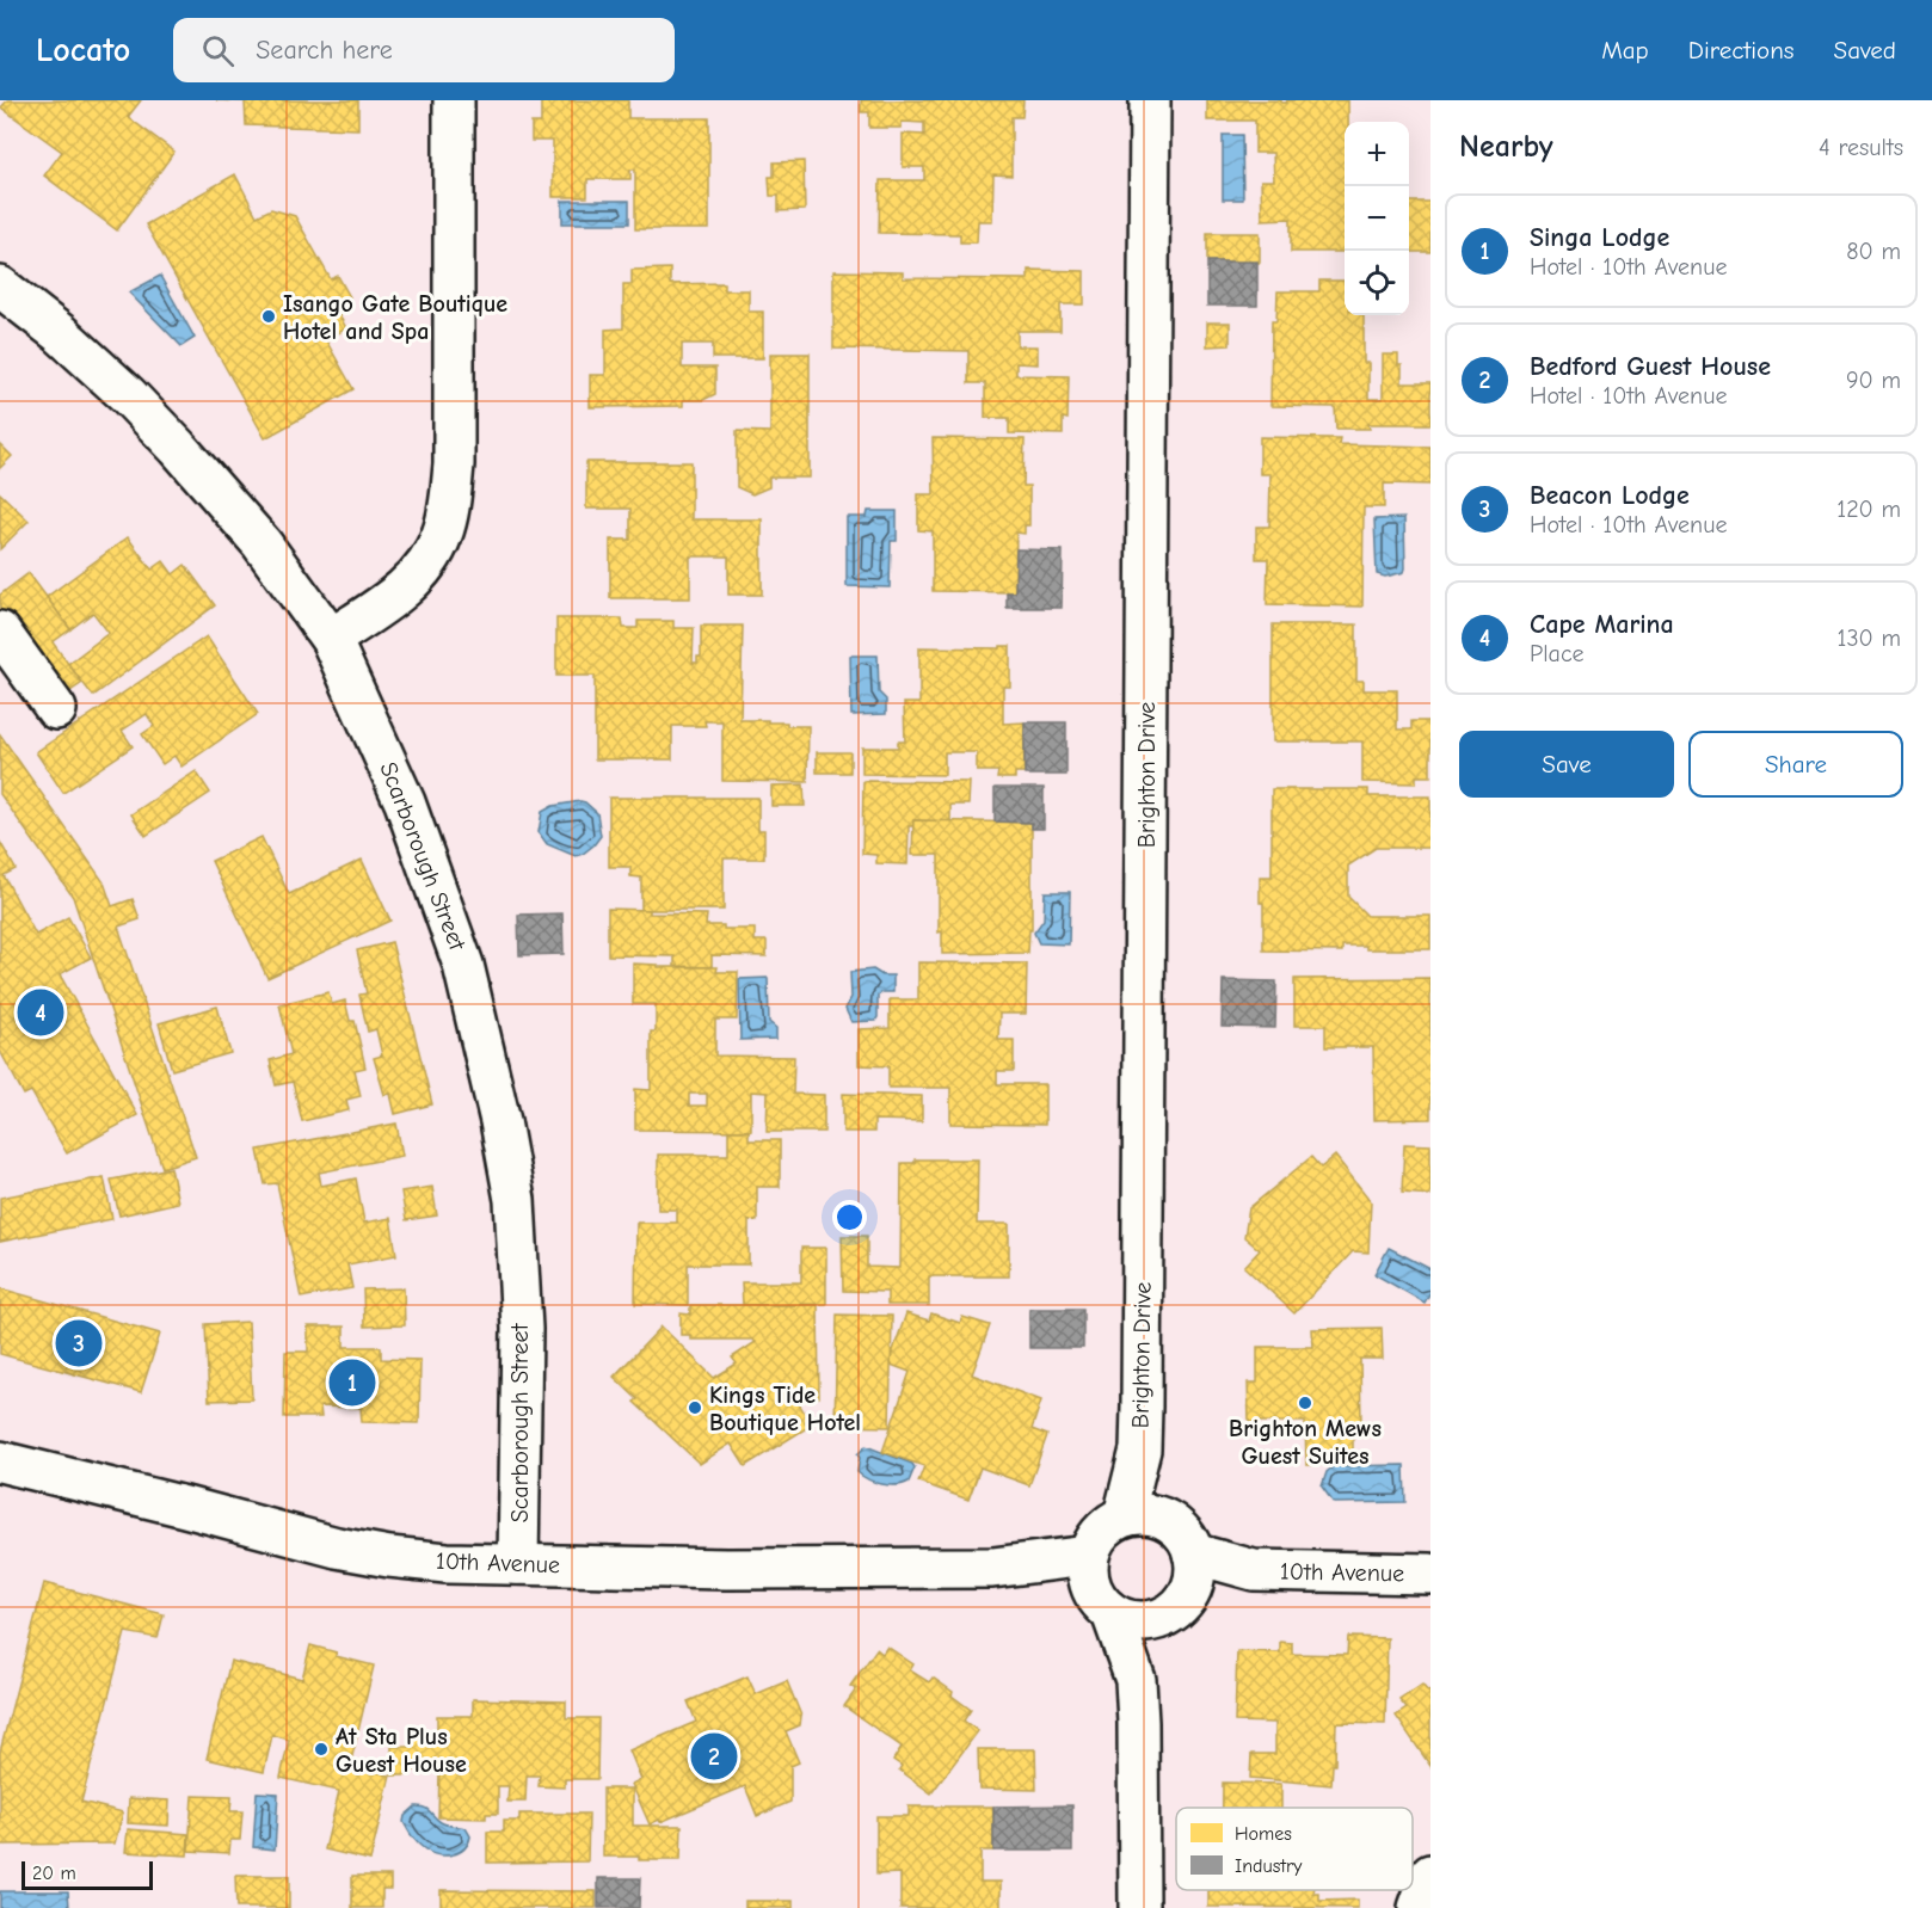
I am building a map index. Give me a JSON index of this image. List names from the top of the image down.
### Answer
{
  "streets": {
    "street": ["Brighton Drive", "Scarborough Street", "10th Avenue"]
  },
  "crossings": [
    ["Brighton Drive", "10th Avenue"],
    ["Scarborough Street", "10th Avenue"]
  ],
  "places": [
    "Isango Gate Boutique Hotel and Spa",
    "Brighton Mews Guest Suites",
    "Kings Tide Boutique Hotel",
    "At Sta Plus Guest House"
  ],
  "legend": ["Homes", "Industry"],
  "scale_bar": "20 m",
  "page": {
    "header": "Locato",
    "search": "Search here",
    "nav": ["Map", "Directions", "Saved"],
    "heading": ["Nearby", "4 results"],
    "map_buttons": ["+", "−"],
    "list": [
      {
        "mark": "1",
        "name": "Singa Lodge",
        "note": "Hotel · 10th Avenue",
        "value": "80 m"
      },
      {
        "mark": "2",
        "name": "Bedford Guest House",
        "note": "Hotel · 10th Avenue",
        "value": "90 m"
      },
      {
        "mark": "3",
        "name": "Beacon Lodge",
        "note": "Hotel · 10th Avenue",
        "value": "120 m"
      },
      {
        "mark": "4",
        "name": "Cape Marina",
        "note": "Place",
        "value": "130 m"
      }
    ],
    "buttons": ["Save", "Share"],
    "pins": [
      "4",
      "3",
      "1",
      "2"
    ],
    "scale": "20 m"
  }
}
